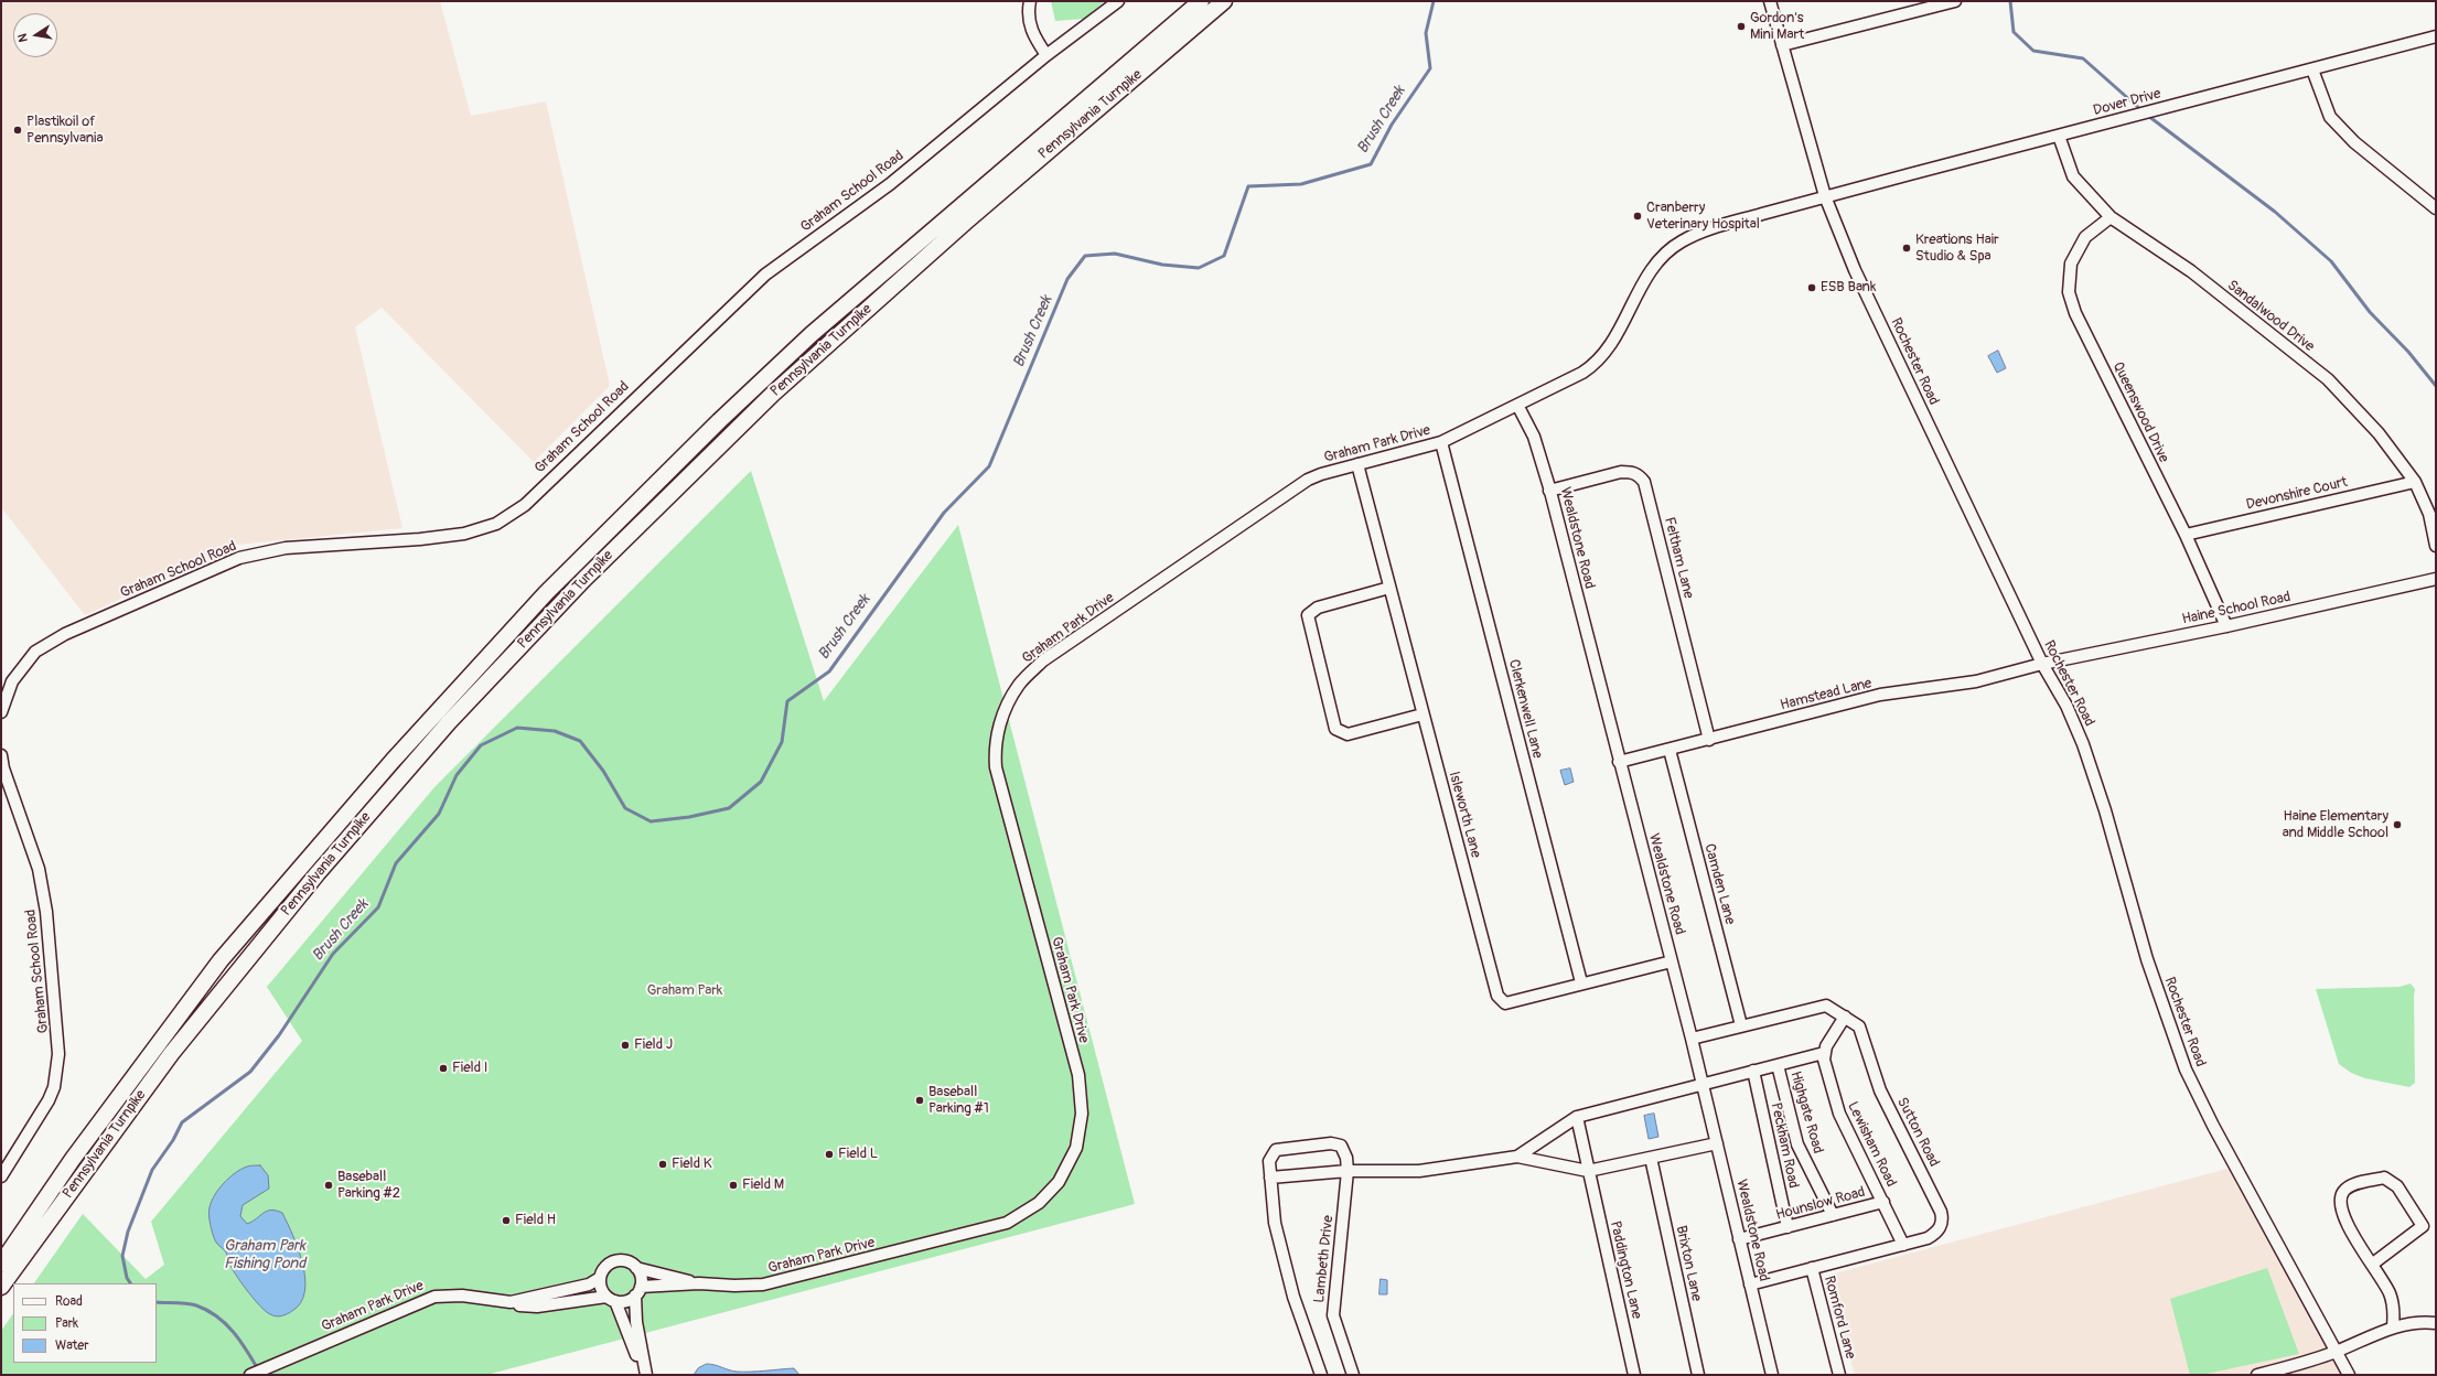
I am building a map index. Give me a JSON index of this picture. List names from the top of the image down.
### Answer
{
  "streets": {
    "highway": ["Pennsylvania Turnpike"],
    "street": [
      "Dover Drive",
      "Graham School Road",
      "Sandalwood Drive",
      "Rochester Road",
      "Queenswood Drive",
      "Graham Park Drive",
      "Devonshire Court",
      "Wealdstone Road",
      "Feltham Lane",
      "Haine School Road",
      "Hamstead Lane",
      "Clerkenwell Lane",
      "Isleworth Lane",
      "Camden Lane",
      "Highgate Road",
      "Sutton Road",
      "Lewisham Road",
      "Peckham Road",
      "Hounslow Road",
      "Lambeth Drive",
      "Brixton Lane",
      "Paddington Lane",
      "Romford Lane"
    ]
  },
  "crossings": [
    ["Dover Drive", "Sandalwood Drive"],
    ["Dover Drive", "Rochester Road"],
    ["Dover Drive", "Graham Park Drive"],
    ["Sandalwood Drive", "Queenswood Drive"],
    ["Sandalwood Drive", "Devonshire Court"],
    ["Rochester Road", "Graham Park Drive"],
    ["Rochester Road", "Haine School Road"],
    ["Rochester Road", "Hamstead Lane"],
    ["Queenswood Drive", "Devonshire Court"],
    ["Queenswood Drive", "Haine School Road"],
    ["Graham Park Drive", "Wealdstone Road"],
    ["Graham Park Drive", "Clerkenwell Lane"],
    ["Graham Park Drive", "Isleworth Lane"],
    ["Wealdstone Road", "Feltham Lane"],
    ["Wealdstone Road", "Hamstead Lane"],
    ["Wealdstone Road", "Isleworth Lane"],
    ["Wealdstone Road", "Sutton Road"],
    ["Wealdstone Road", "Hounslow Road"],
    ["Feltham Lane", "Hamstead Lane"],
    ["Haine School Road", "Hamstead Lane"],
    ["Hamstead Lane", "Camden Lane"],
    ["Clerkenwell Lane", "Isleworth Lane"],
    ["Camden Lane", "Sutton Road"],
    ["Highgate Road", "Hounslow Road"],
    ["Sutton Road", "Lewisham Road"],
    ["Sutton Road", "Romford Lane"],
    ["Lewisham Road", "Hounslow Road"],
    ["Peckham Road", "Hounslow Road"]
  ],
  "water": ["Brush Creek", "Graham Park Fishing Pond"],
  "parks": ["Graham Park"],
  "places": [
    "Gordon's Mini Mart",
    "Plastikoil of Pennsylvania",
    "Cranberry Veterinary Hospital",
    "Kreations Hair Studio & Spa",
    "ESB Bank",
    "Haine Elementary and Middle School",
    "Field J",
    "Field I",
    "Baseball Parking #1",
    "Field L",
    "Field K",
    "Baseball Parking #2",
    "Field M",
    "Field H"
  ],
  "legend": ["Road", "Park", "Water"],
  "north": "left"
}
